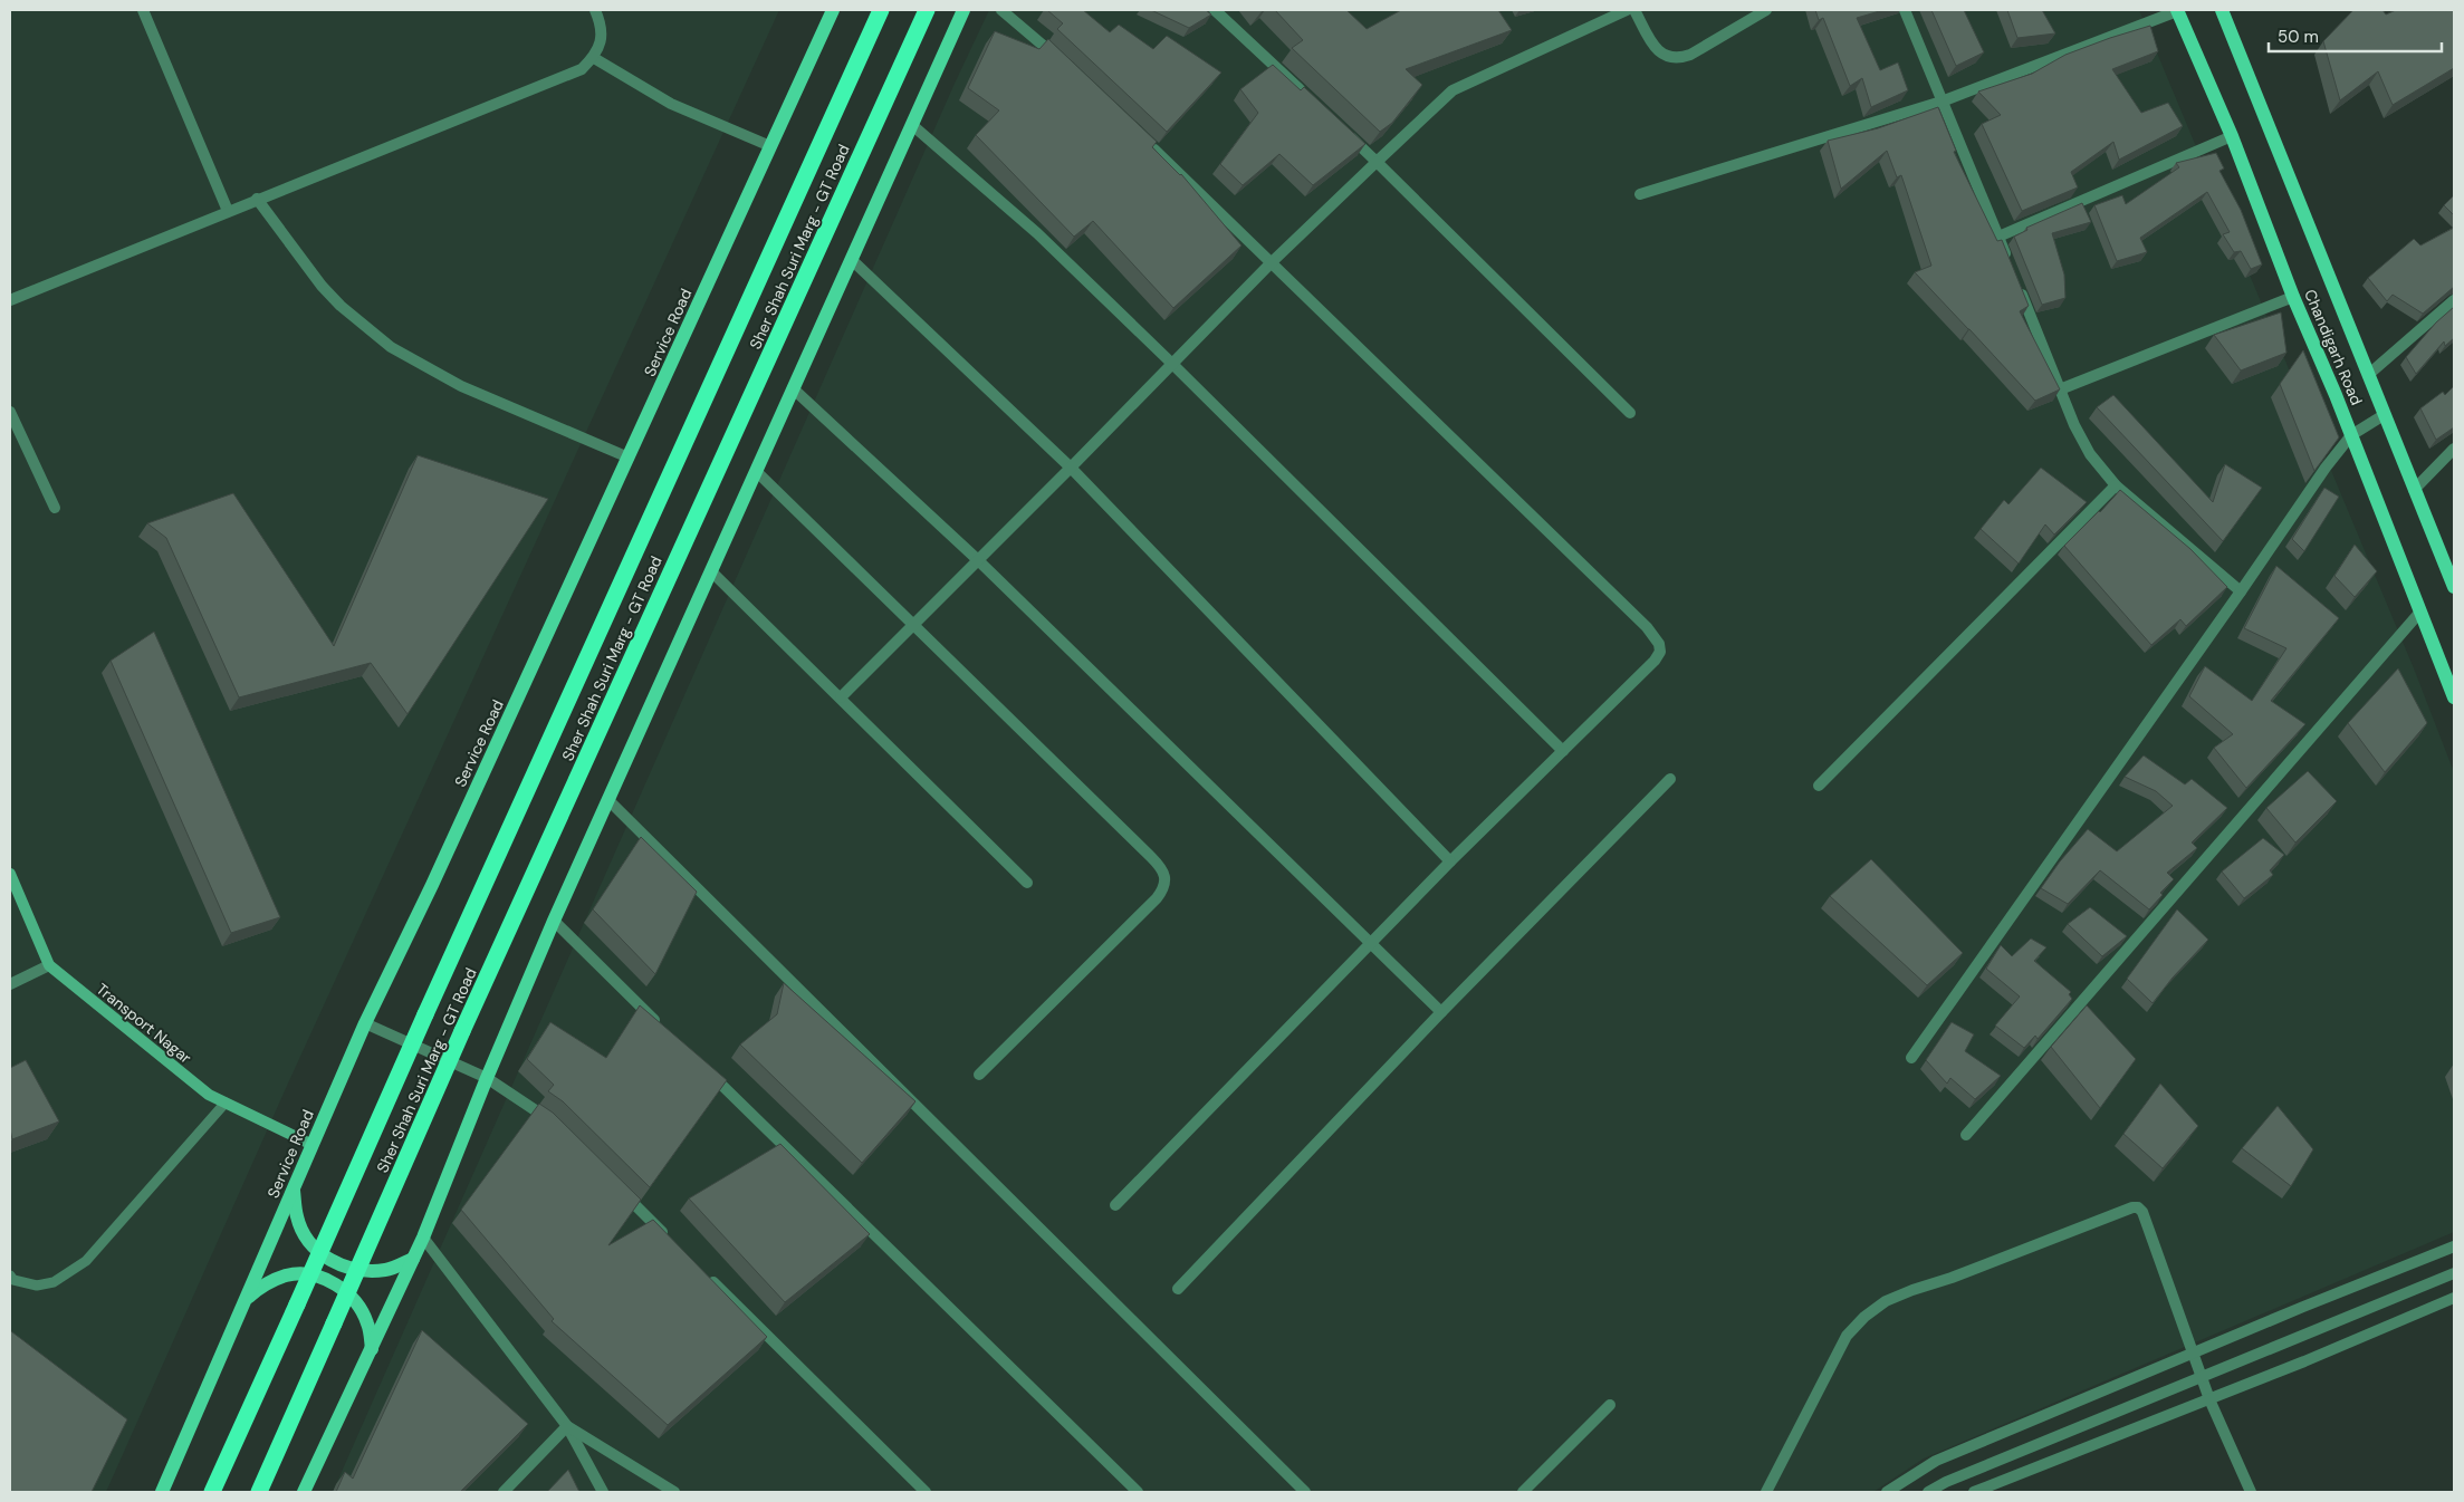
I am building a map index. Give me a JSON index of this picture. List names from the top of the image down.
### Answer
{
  "streets": {
    "highway": ["Sher Shah Suri Marg - GT Road"],
    "main road": ["Service Road", "Chandigarh Road"],
    "street": ["Transport Nagar"]
  },
  "crossings": [
    ["Service Road", "Transport Nagar"]
  ],
  "scale_bar": "50 m"
}
